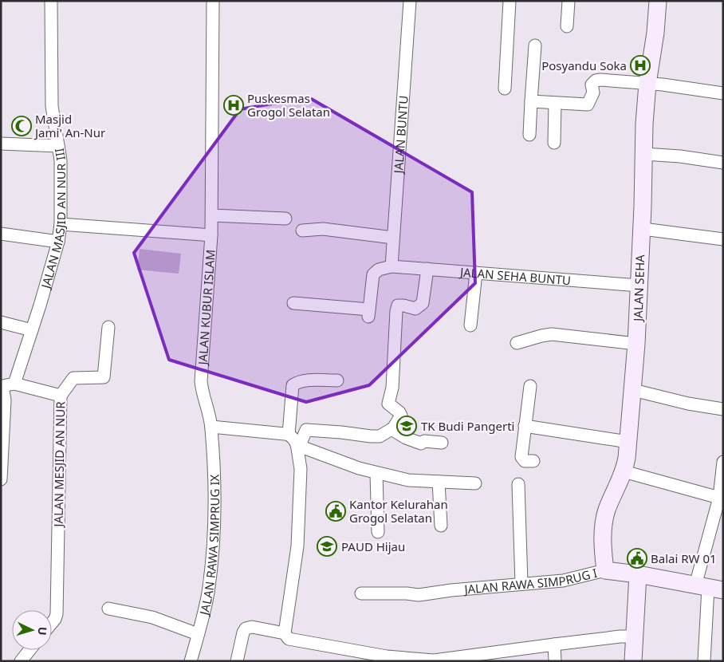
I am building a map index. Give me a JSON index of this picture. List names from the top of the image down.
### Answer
{
  "streets": {
    "street": [
      "JALAN BUNTU",
      "JALAN MASJID AN NUR III",
      "JALAN SEHA BUNTU",
      "JALAN SEHA",
      "JALAN KUBUR ISLAM",
      "JALAN MESJID AN NUR",
      "JALAN RAWA SIMPRUG IX",
      "JALAN RAWA SIMPRUG I"
    ]
  },
  "crossings": [
    ["JALAN BUNTU", "JALAN SEHA BUNTU"],
    ["JALAN MASJID AN NUR III", "JALAN MESJID AN NUR"],
    ["JALAN SEHA BUNTU", "JALAN SEHA"],
    ["JALAN SEHA", "JALAN RAWA SIMPRUG I"],
    ["JALAN KUBUR ISLAM", "JALAN RAWA SIMPRUG IX"]
  ],
  "places": {
    "hospital": ["Posyandu Soka", "Puskesmas Grogol Selatan"],
    "mosque": ["Masjid Jami' An-Nur"],
    "school or university": ["TK Budi Pangerti", "PAUD Hijau"],
    "public building": ["Kantor Kelurahan Grogol Selatan", "Balai RW 01"]
  },
  "north": "right"
}
